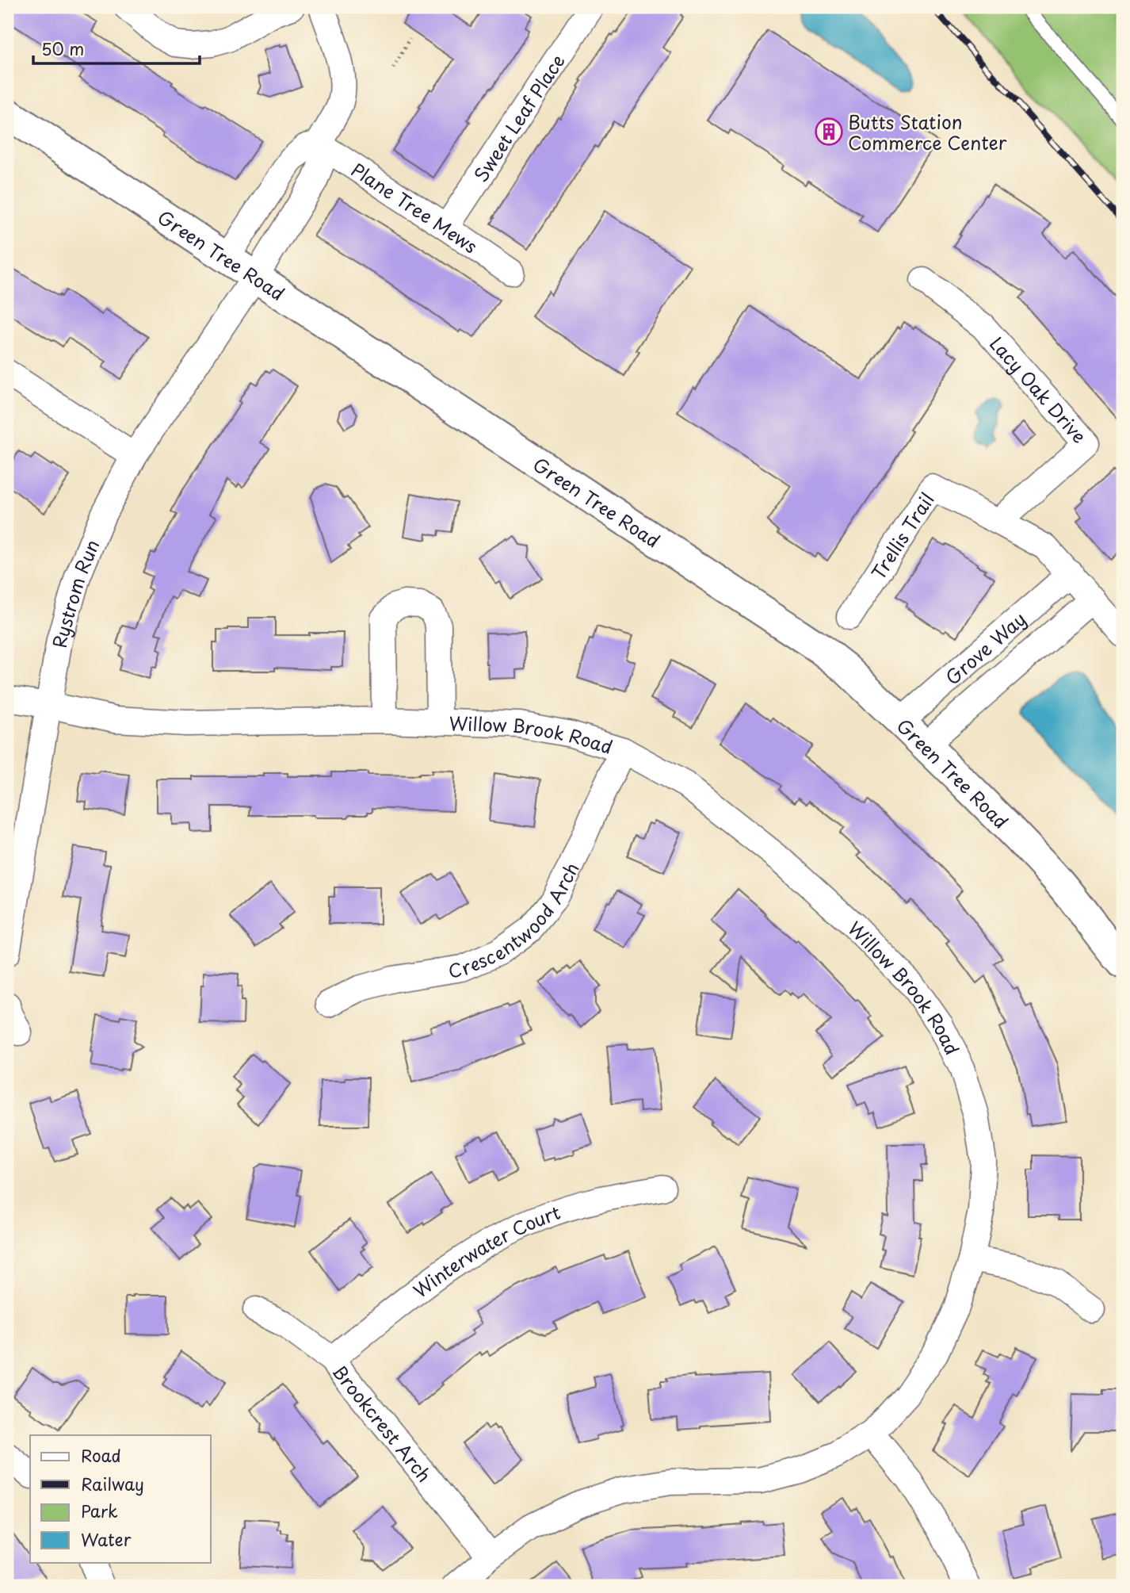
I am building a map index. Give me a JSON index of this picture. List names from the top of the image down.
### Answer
{
  "streets": {
    "street": [
      "Sweet Leaf Place",
      "Plane Tree Mews",
      "Green Tree Road",
      "Lacy Oak Drive",
      "Trellis Trail",
      "Rystrom Run",
      "Grove Way",
      "Willow Brook Road",
      "Crescentwood Arch",
      "Winterwater Court",
      "Brookcrest Arch"
    ]
  },
  "crossings": [
    ["Sweet Leaf Place", "Plane Tree Mews"],
    ["Plane Tree Mews", "Rystrom Run"],
    ["Green Tree Road", "Rystrom Run"],
    ["Green Tree Road", "Grove Way"],
    ["Lacy Oak Drive", "Trellis Trail"],
    ["Rystrom Run", "Willow Brook Road"],
    ["Willow Brook Road", "Crescentwood Arch"],
    ["Willow Brook Road", "Brookcrest Arch"],
    ["Winterwater Court", "Brookcrest Arch"]
  ],
  "places": {
    "building": ["Butts Station Commerce Center"]
  },
  "legend": [
    "Road",
    "Railway",
    "Park",
    "Water"
  ],
  "scale_bar": "50 m"
}
